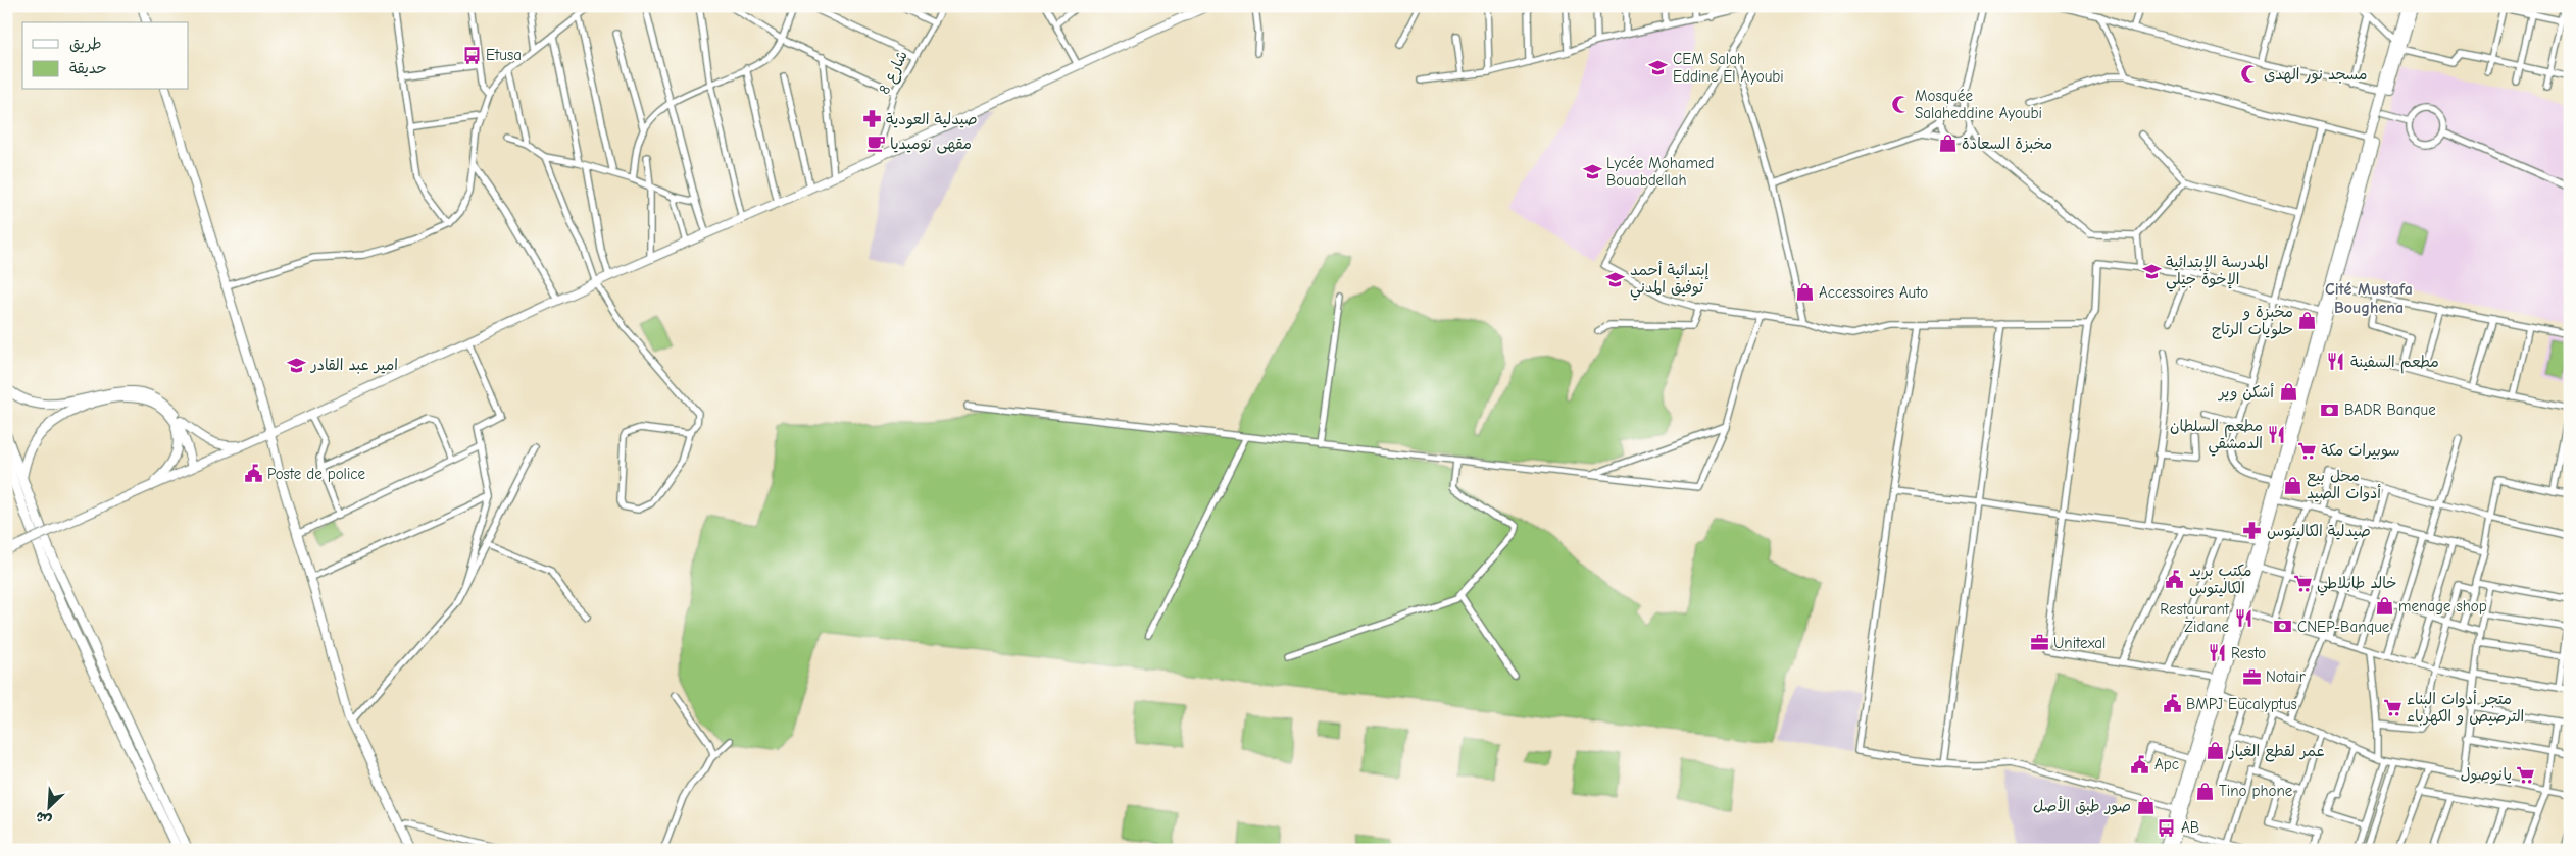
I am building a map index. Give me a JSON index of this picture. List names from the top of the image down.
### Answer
{
  "streets": {
    "street": ["شارع 8"]
  },
  "districts": ["Cité Mustafa Boughena"],
  "places": {
    "bus stop": ["Etusa", "AB"],
    "school or university": [
      "CEM Salah Eddine El Ayoubi",
      "Lycée Mohamed Bouabdellah",
      "المدرسة الإبتدائية الإخوة جيلي",
      "إبتدائية أحمد توفيق المدني",
      "امير عبد القادر"
    ],
    "mosque": ["مسجد نور الهدى", "Mosquée Salaheddine Ayoubi"],
    "pharmacy": ["صيدلية العودية", "صيدلية الكاليتوس"],
    "cafe": ["مقهى نوميديا"],
    "shop": [
      "مخبزة السعادة",
      "Accessoires Auto",
      "مخبزة و حلويات الرتاج",
      "أشكن وير",
      "محل بيع أدوات الصيد",
      "menage shop",
      "عمر لقطع الغيار",
      "Tino phone",
      "صور طبق الأصل"
    ],
    "restaurant": [
      "مطعم السفينة",
      "مطعم السلطان الدمشقي",
      "Restaurant Zidane",
      "Resto"
    ],
    "bank": ["BADR Banque", "CNEP-Banque"],
    "supermarket": [
      "سوبيرات مكة",
      "خالد طابلاطي",
      "متجر أدوات البناء الترصيص و الكهرباء",
      "يانوصول"
    ],
    "public building": [
      "Poste de police",
      "مكتب بريد الكاليتوس",
      "BMPJ Eucalyptus",
      "Apc"
    ],
    "office": ["Unitexal", "Notair"]
  },
  "legend": ["طريق", "حديقة"],
  "north": "bottom left"
}
